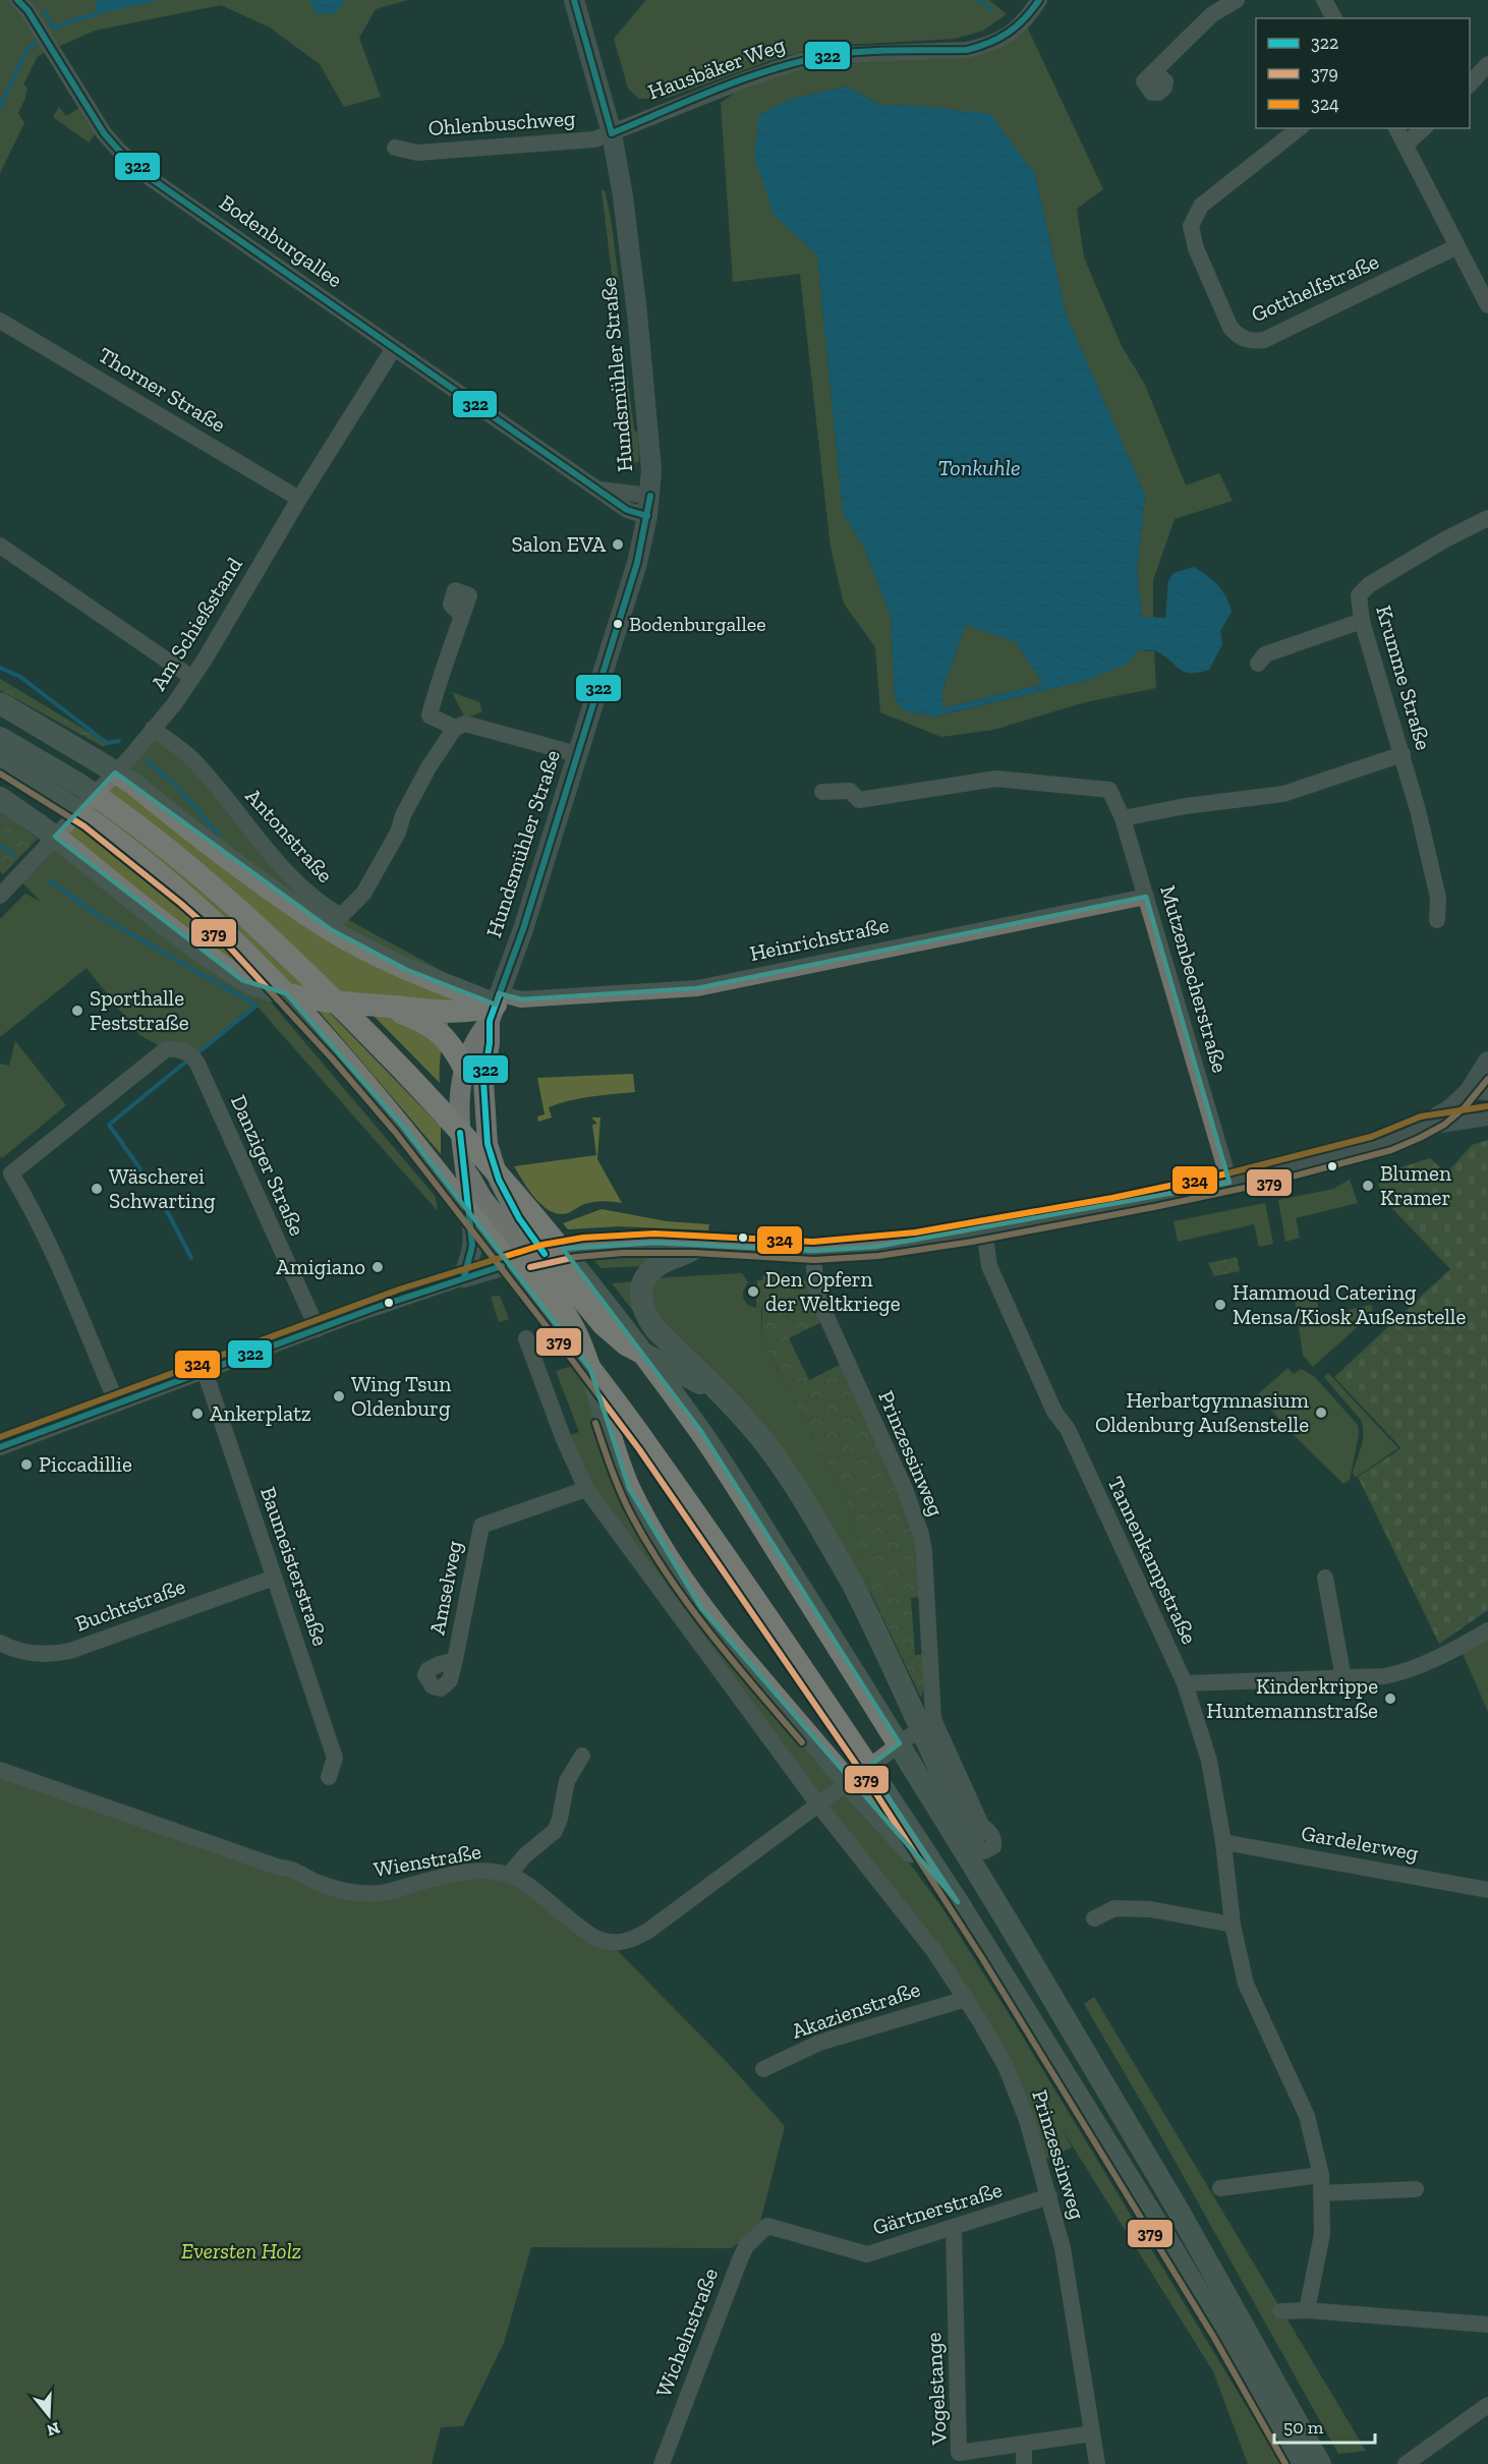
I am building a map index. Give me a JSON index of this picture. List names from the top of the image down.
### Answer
{
  "streets": {
    "main road": ["Hundsmühler Straße"],
    "street": [
      "Hausbäker Weg",
      "Ohlenbuschweg",
      "Bodenburgallee",
      "Gotthelfstraße",
      "Thorner Straße",
      "Am Schießstand",
      "Krumme Straße",
      "Antonstraße",
      "Heinrichstraße",
      "Mutzenbecherstraße",
      "Danziger Straße",
      "Prinzessinweg",
      "Tannenkampstraße",
      "Baumeisterstraße",
      "Amselweg",
      "Buchtstraße",
      "Gardelerweg",
      "Wienstraße",
      "Akazienstraße",
      "Gärtnerstraße",
      "Wichelnstraße",
      "Vogelstange"
    ]
  },
  "crossings": [
    ["Hausbäker Weg", "Ohlenbuschweg"],
    ["Hausbäker Weg", "Hundsmühler Straße"],
    ["Ohlenbuschweg", "Hundsmühler Straße"],
    ["Bodenburgallee", "Hundsmühler Straße"],
    ["Bodenburgallee", "Am Schießstand"],
    ["Hundsmühler Straße", "Heinrichstraße"],
    ["Thorner Straße", "Am Schießstand"],
    ["Am Schießstand", "Antonstraße"],
    ["Heinrichstraße", "Mutzenbecherstraße"],
    ["Prinzessinweg", "Amselweg"],
    ["Prinzessinweg", "Wienstraße"],
    ["Prinzessinweg", "Akazienstraße"],
    ["Prinzessinweg", "Gärtnerstraße"],
    ["Prinzessinweg", "Vogelstange"],
    ["Tannenkampstraße", "Gardelerweg"],
    ["Baumeisterstraße", "Buchtstraße"],
    ["Gärtnerstraße", "Wichelnstraße"],
    ["Gärtnerstraße", "Vogelstange"]
  ],
  "water": ["Tonkuhle"],
  "parks": ["Eversten Holz"],
  "places": [
    "Salon EVA",
    "Bodenburgallee",
    "Sporthalle Feststraße",
    "Blumen Kramer",
    "Wäscherei Schwarting",
    "Amigiano",
    "Den Opfern der Weltkriege",
    "Hammoud Catering Mensa/Kiosk Außenstelle",
    "Wing Tsun Oldenburg",
    "Herbartgymnasium Oldenburg Außenstelle",
    "Ankerplatz",
    "Piccadillie",
    "Kinderkrippe Huntemannstraße"
  ],
  "lines": ["transit line 322", "transit line 379", "transit line 324"],
  "legend": ["322", "379", "324"],
  "scale_bar": "50 m",
  "north": "bottom"
}
